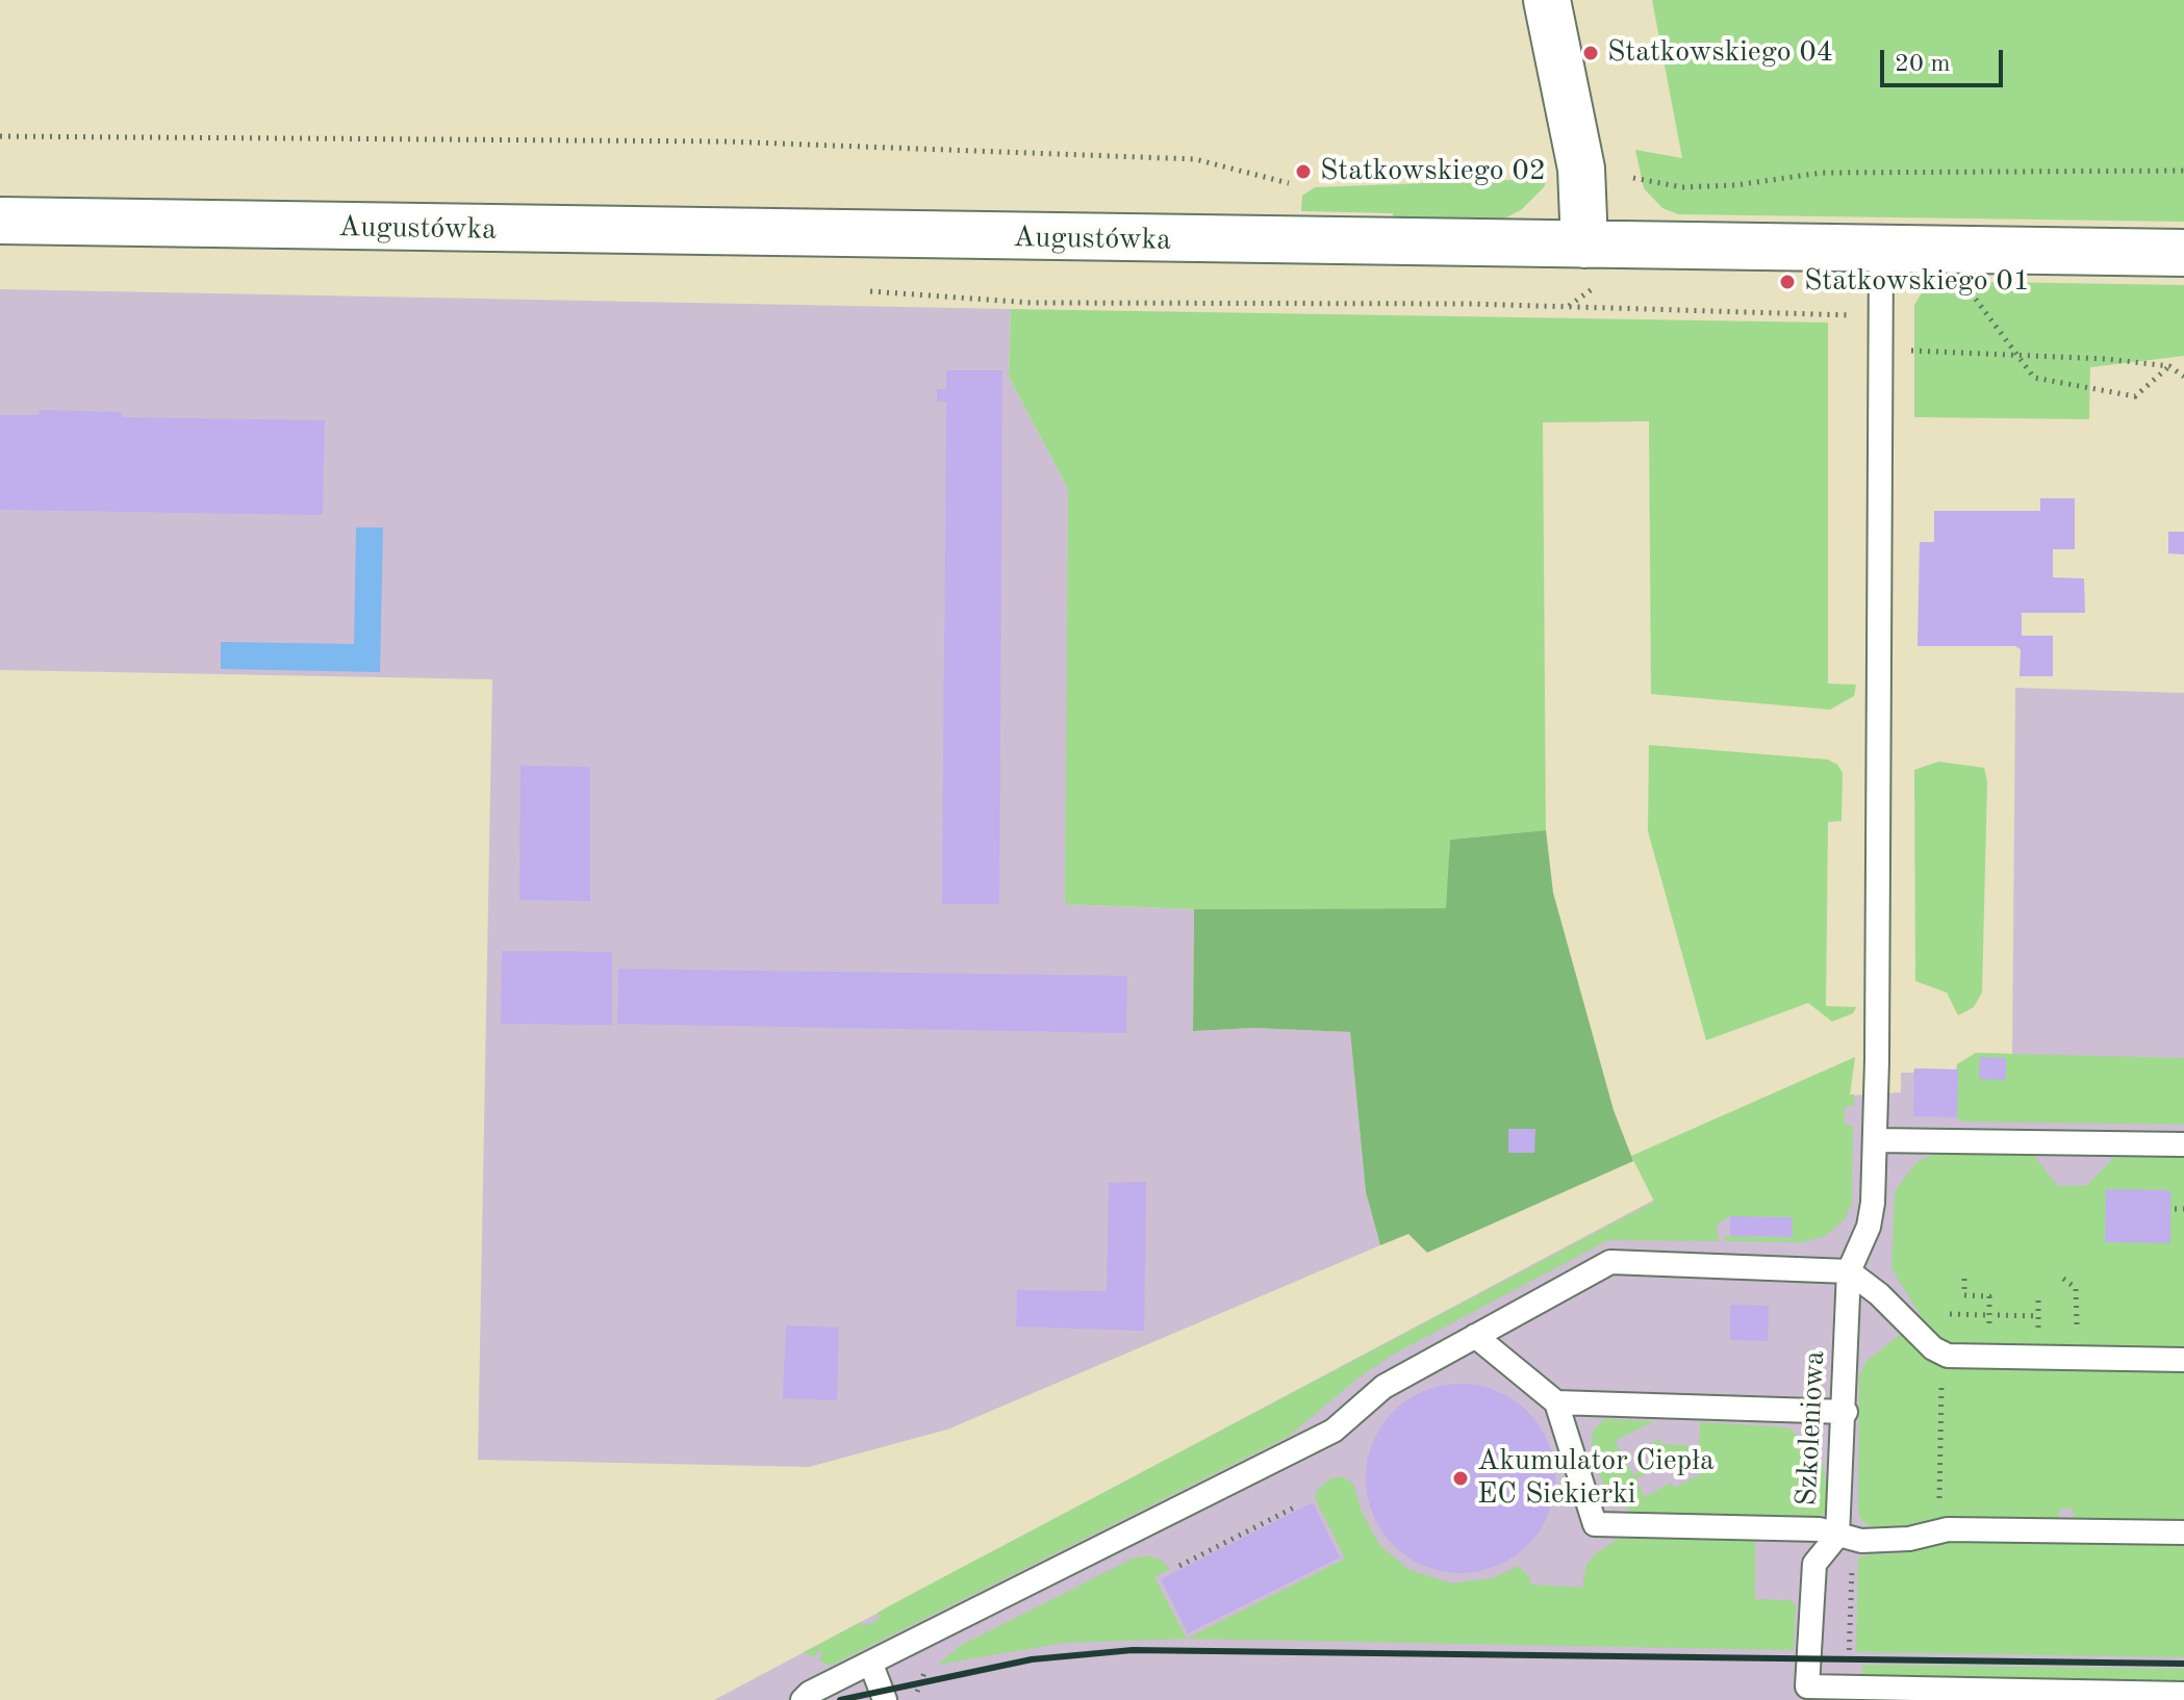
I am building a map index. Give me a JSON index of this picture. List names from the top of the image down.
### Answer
{
  "streets": {
    "street": ["Augustówka"],
    "lane": ["Szkoleniowa"]
  },
  "crossings": [
    ["Augustówka", "Szkoleniowa"]
  ],
  "places": [
    "Statkowskiego 04",
    "Statkowskiego 02",
    "Statkowskiego 01",
    "Akumulator Ciepła EC Siekierki"
  ],
  "scale_bar": "20 m"
}
